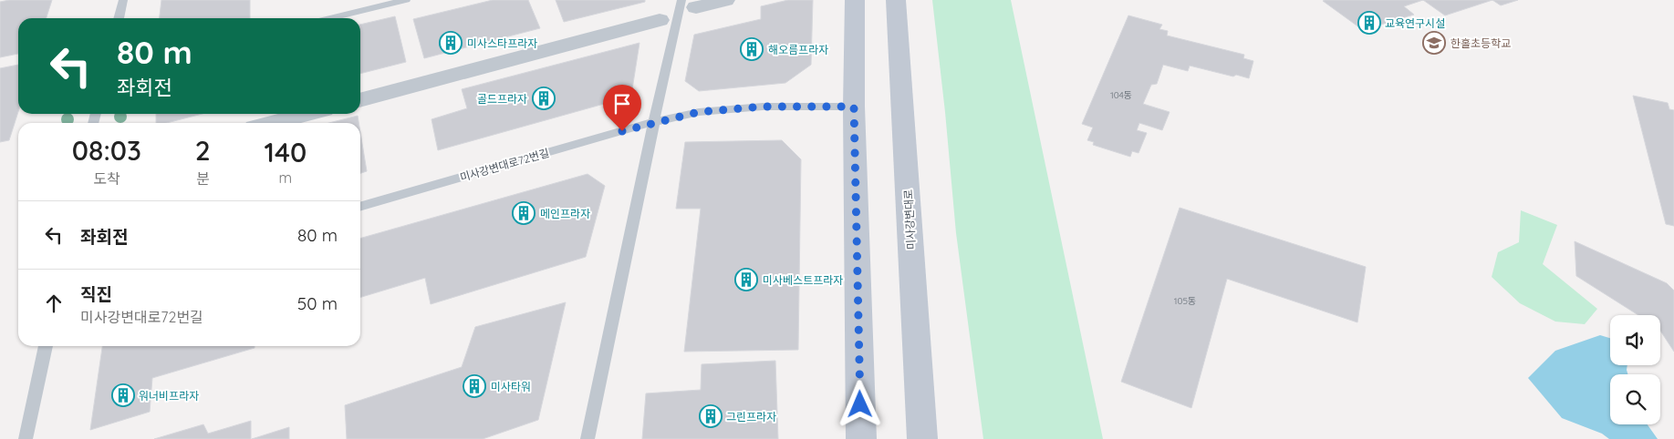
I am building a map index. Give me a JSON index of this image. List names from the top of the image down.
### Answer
{
  "streets": {
    "main road": ["미사강변대로"],
    "lane": ["미사강변대로72번길"]
  },
  "places": {
    "building": [
      "교육연구시설",
      "미사스타프라자",
      "해오름프라자",
      "골드프라자",
      "메인프라자",
      "미사베스트프라자",
      "미사타워",
      "워너비프라자",
      "그린프라자"
    ],
    "school or university": ["한홀초등학교"]
  },
  "house_numbers": ["104동", "105동"],
  "page": {
    "turn": ["80 m", "좌회전"],
    "eta": [
      "08:03",
      "도착",
      "2",
      "분",
      "140",
      "m"
    ],
    "list": [
      {
        "name": "좌회전",
        "value": "80 m"
      },
      {
        "name": "직진",
        "note": "미사강변대로72번길",
        "value": "50 m"
      }
    ]
  }
}
